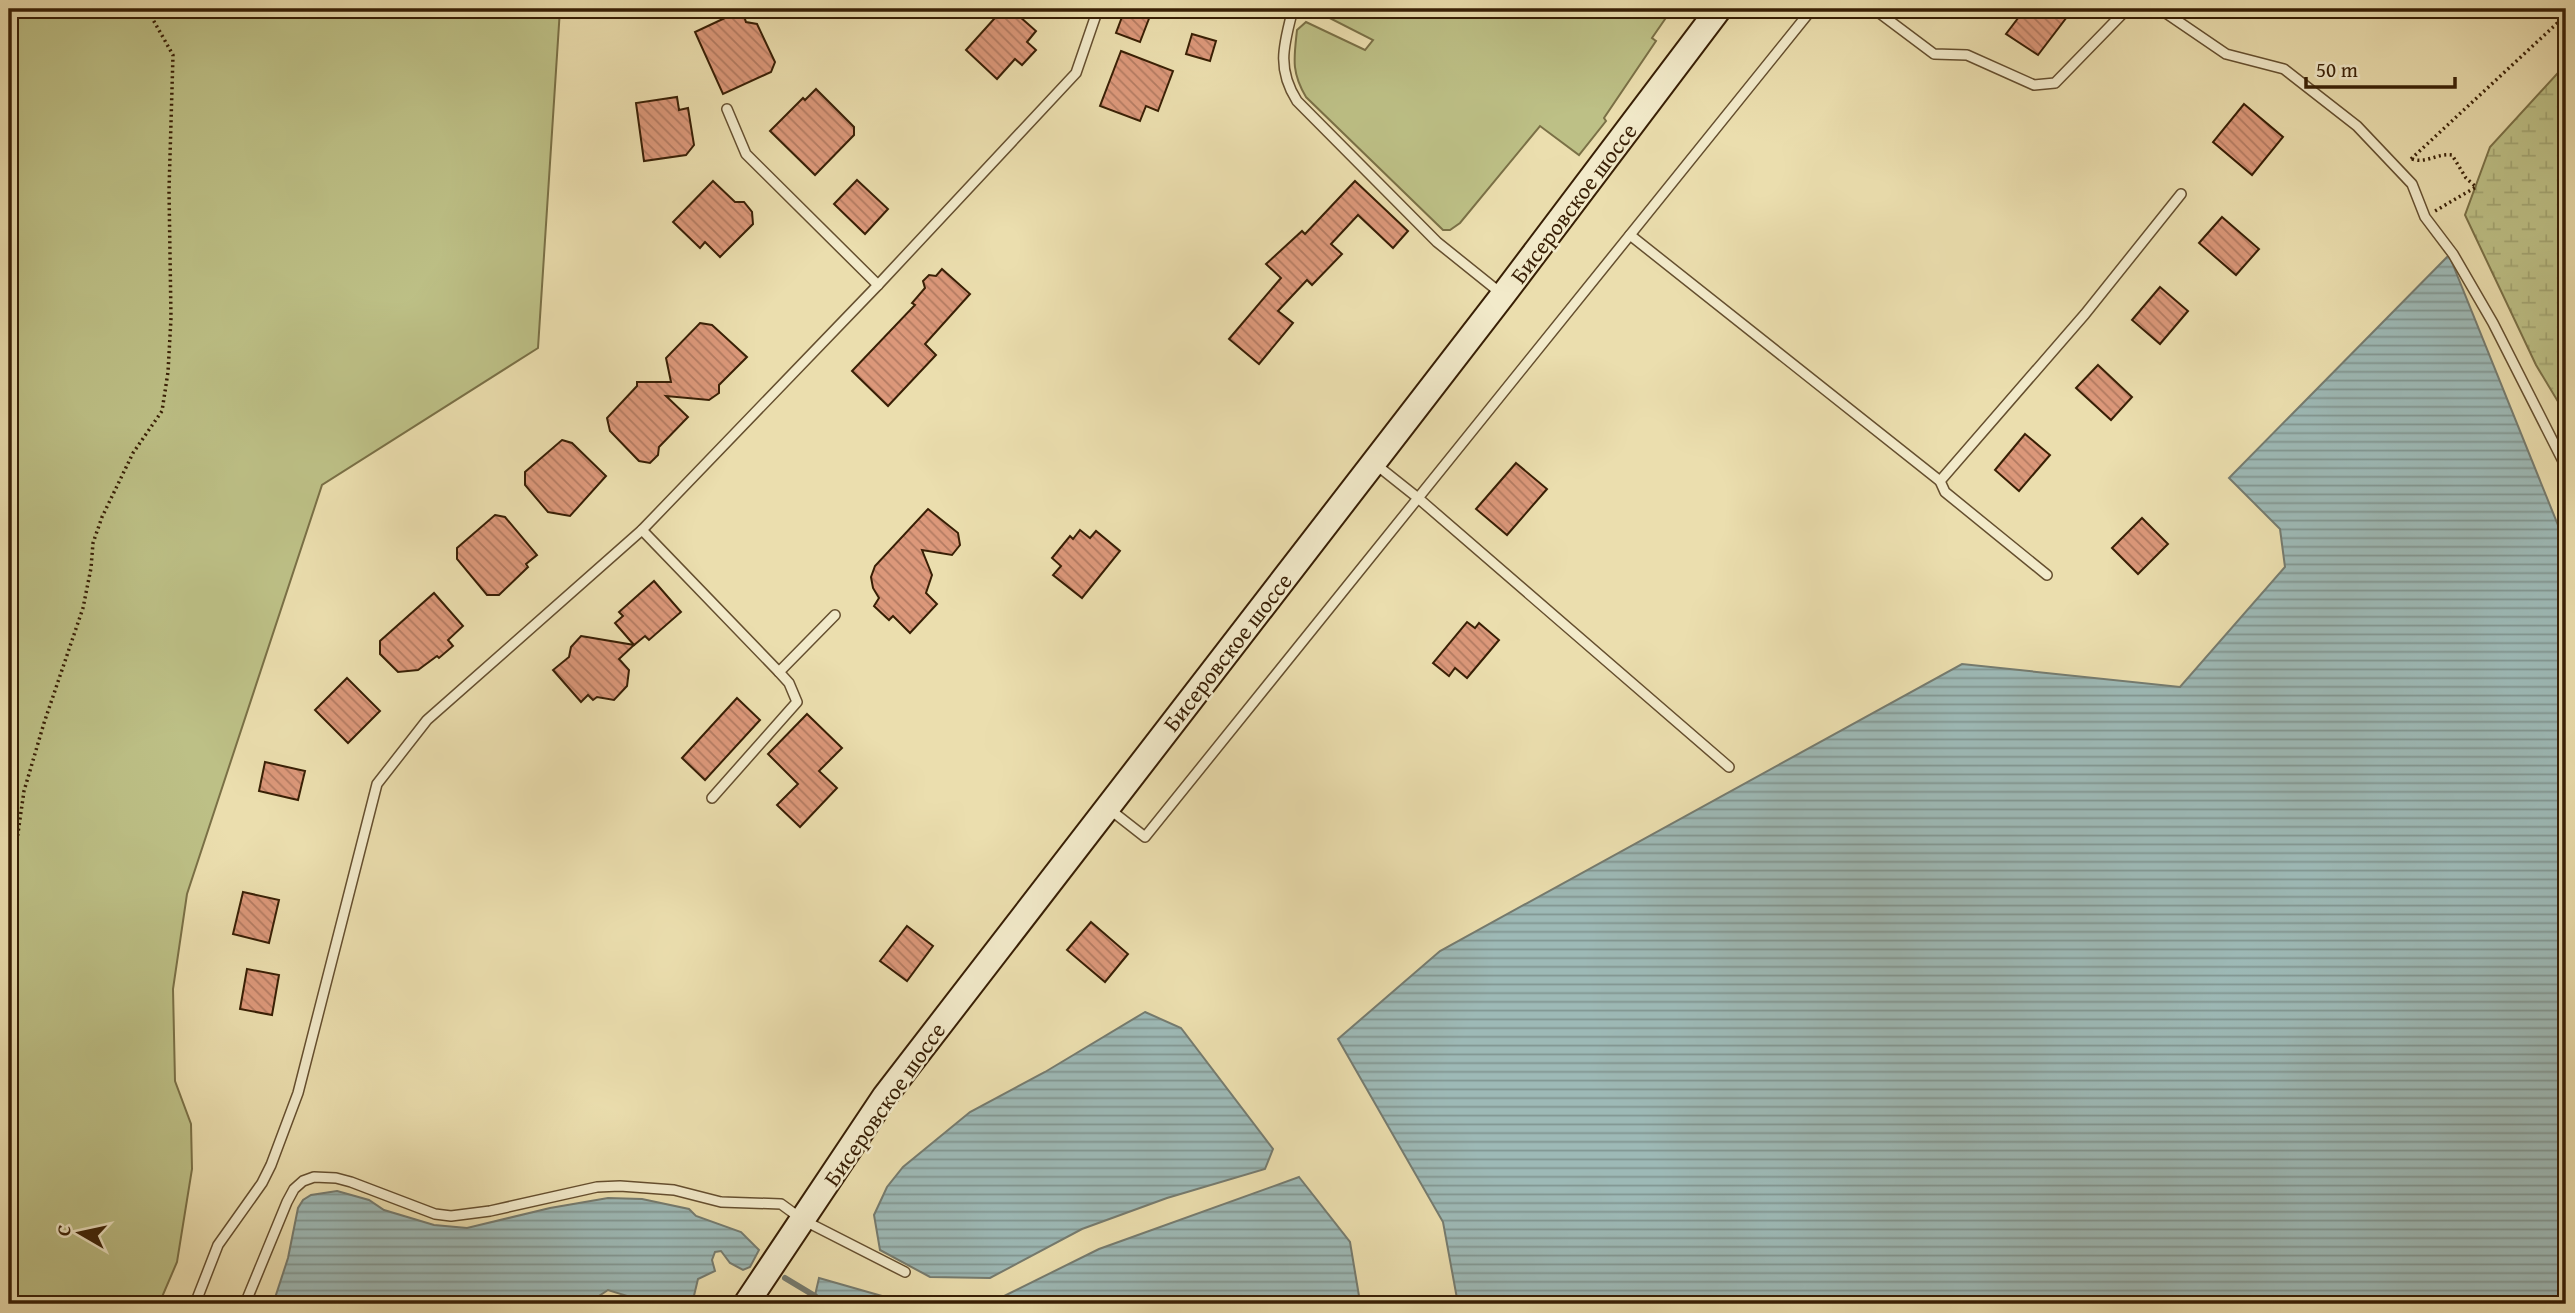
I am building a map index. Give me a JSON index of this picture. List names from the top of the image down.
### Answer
{
  "streets": {
    "main road": ["Бисеровское шоссе"]
  },
  "scale_bar": "50 m",
  "north": "left"
}
